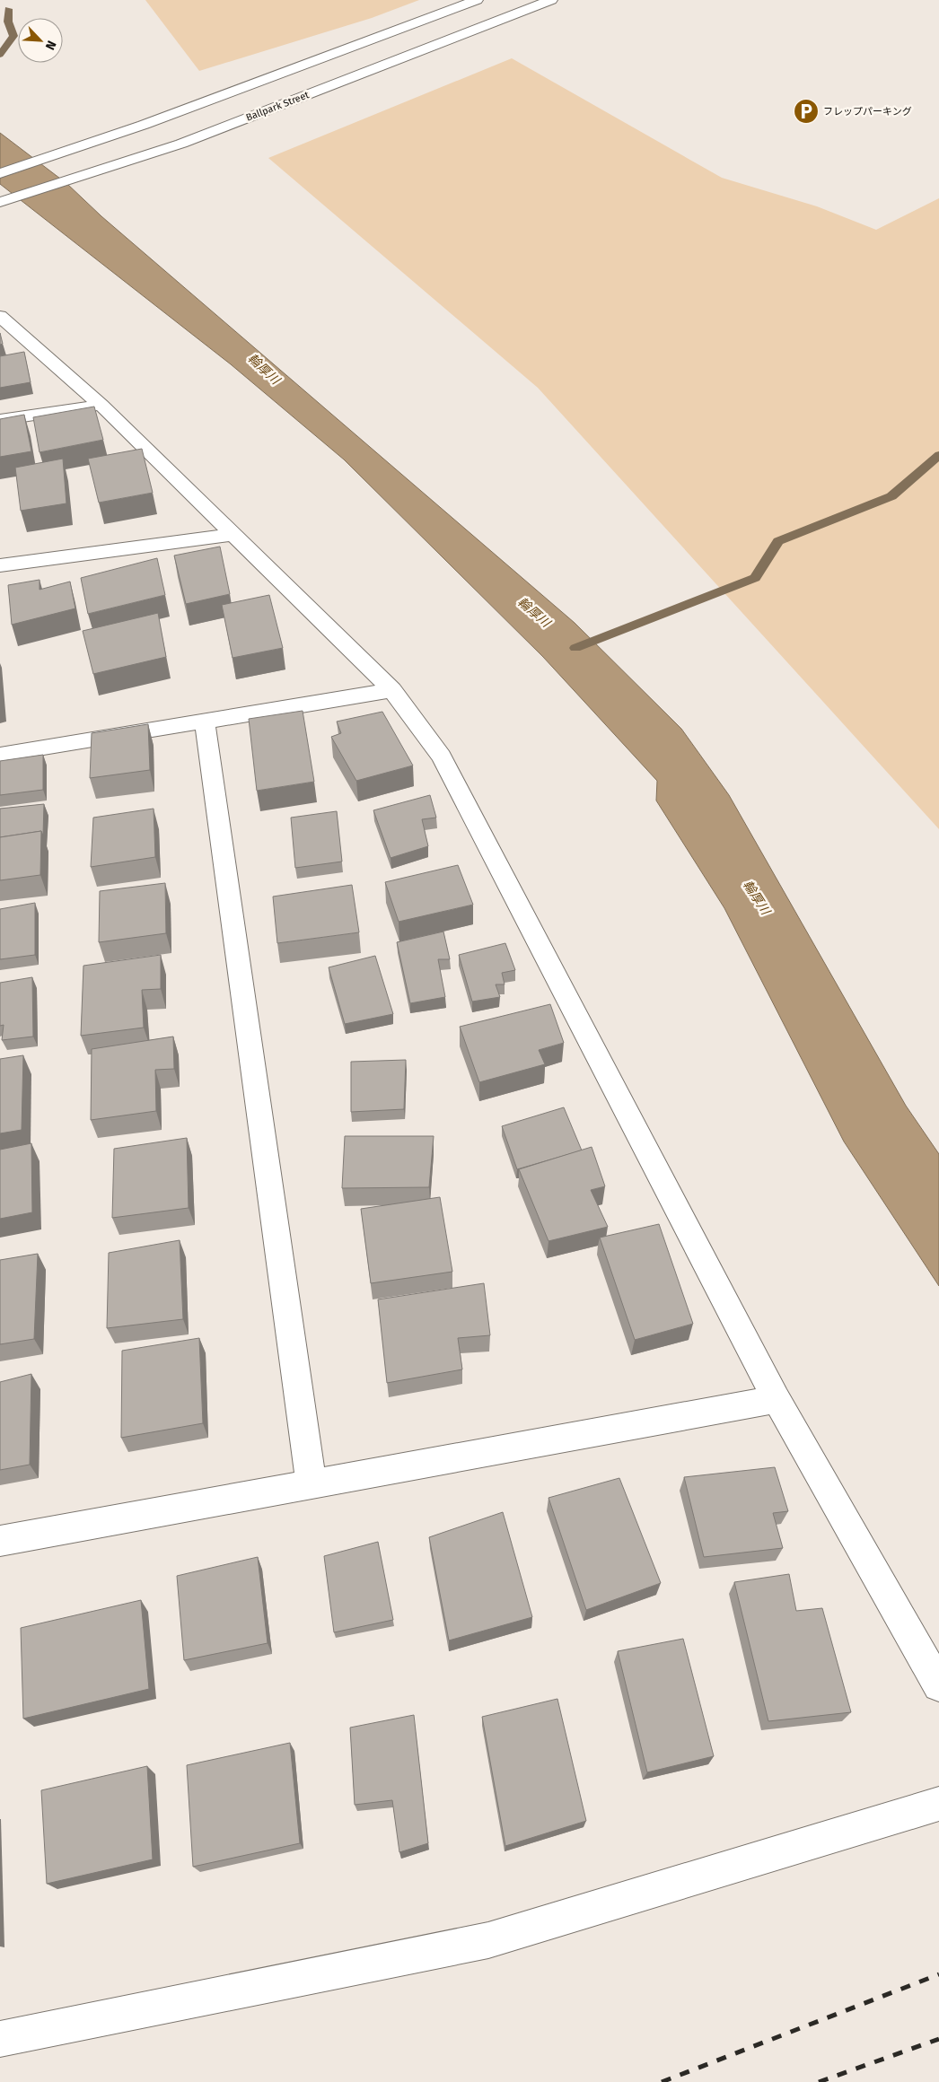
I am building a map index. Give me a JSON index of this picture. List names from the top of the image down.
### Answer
{
  "streets": {
    "street": ["Ballpark Street"]
  },
  "water": ["輪厚川"],
  "places": {
    "parking": ["フレップパーキング"]
  },
  "north": "bottom right"
}
